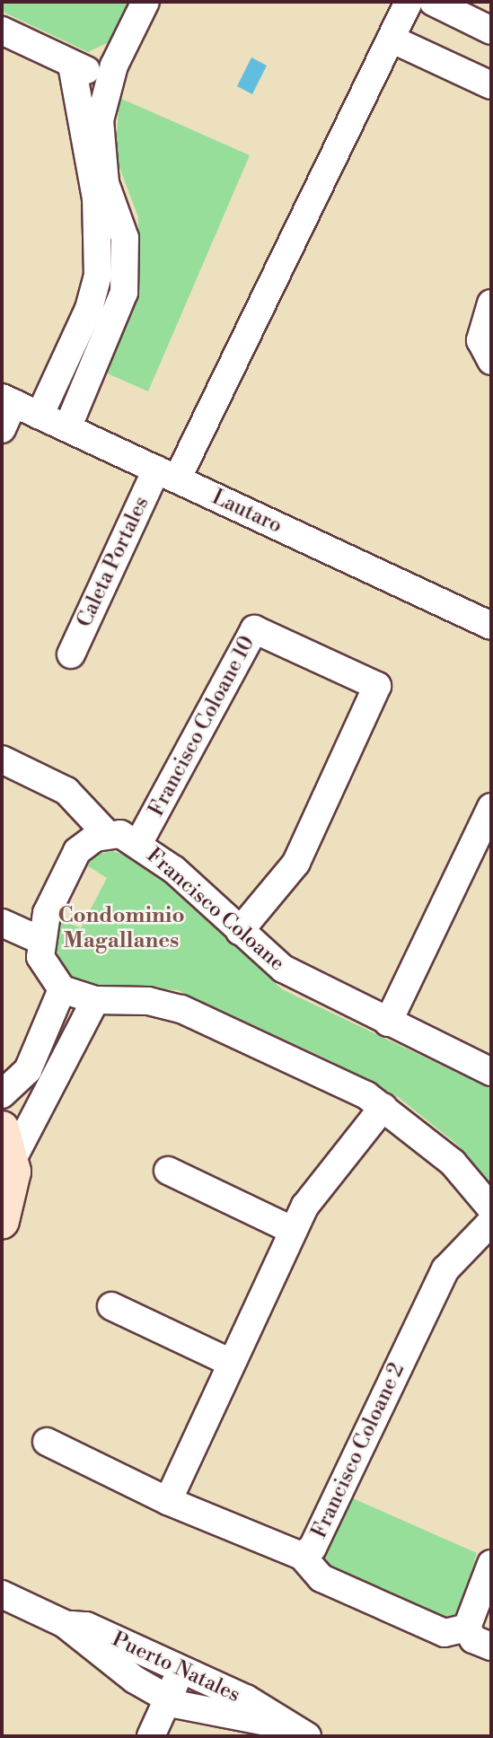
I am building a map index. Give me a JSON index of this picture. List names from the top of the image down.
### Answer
{
  "streets": {
    "street": [
      "Lautaro",
      "Caleta Portales",
      "Francisco Coloane 10",
      "Francisco Coloane",
      "Francisco Coloane 2",
      "Puerto Natales"
    ]
  },
  "crossings": [
    ["Lautaro", "Caleta Portales"],
    ["Francisco Coloane 10", "Francisco Coloane"]
  ],
  "districts": ["Condominio Magallanes"]
}
